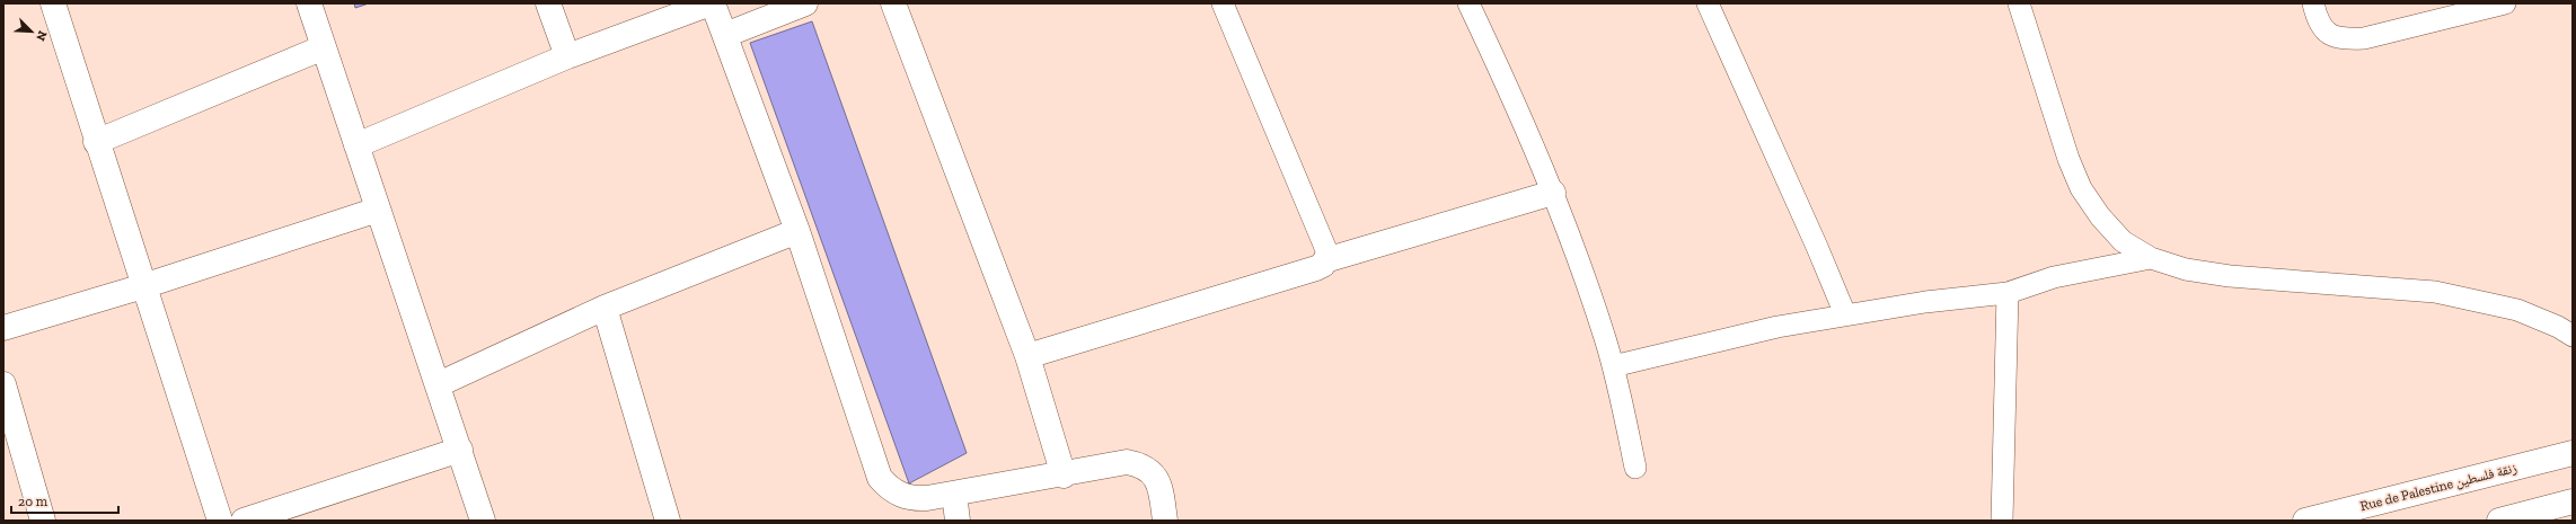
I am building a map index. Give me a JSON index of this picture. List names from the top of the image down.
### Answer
{
  "streets": {
    "street": ["Rue de Palestine زنقة فلسطين"]
  },
  "scale_bar": "20 m",
  "north": "bottom right"
}
